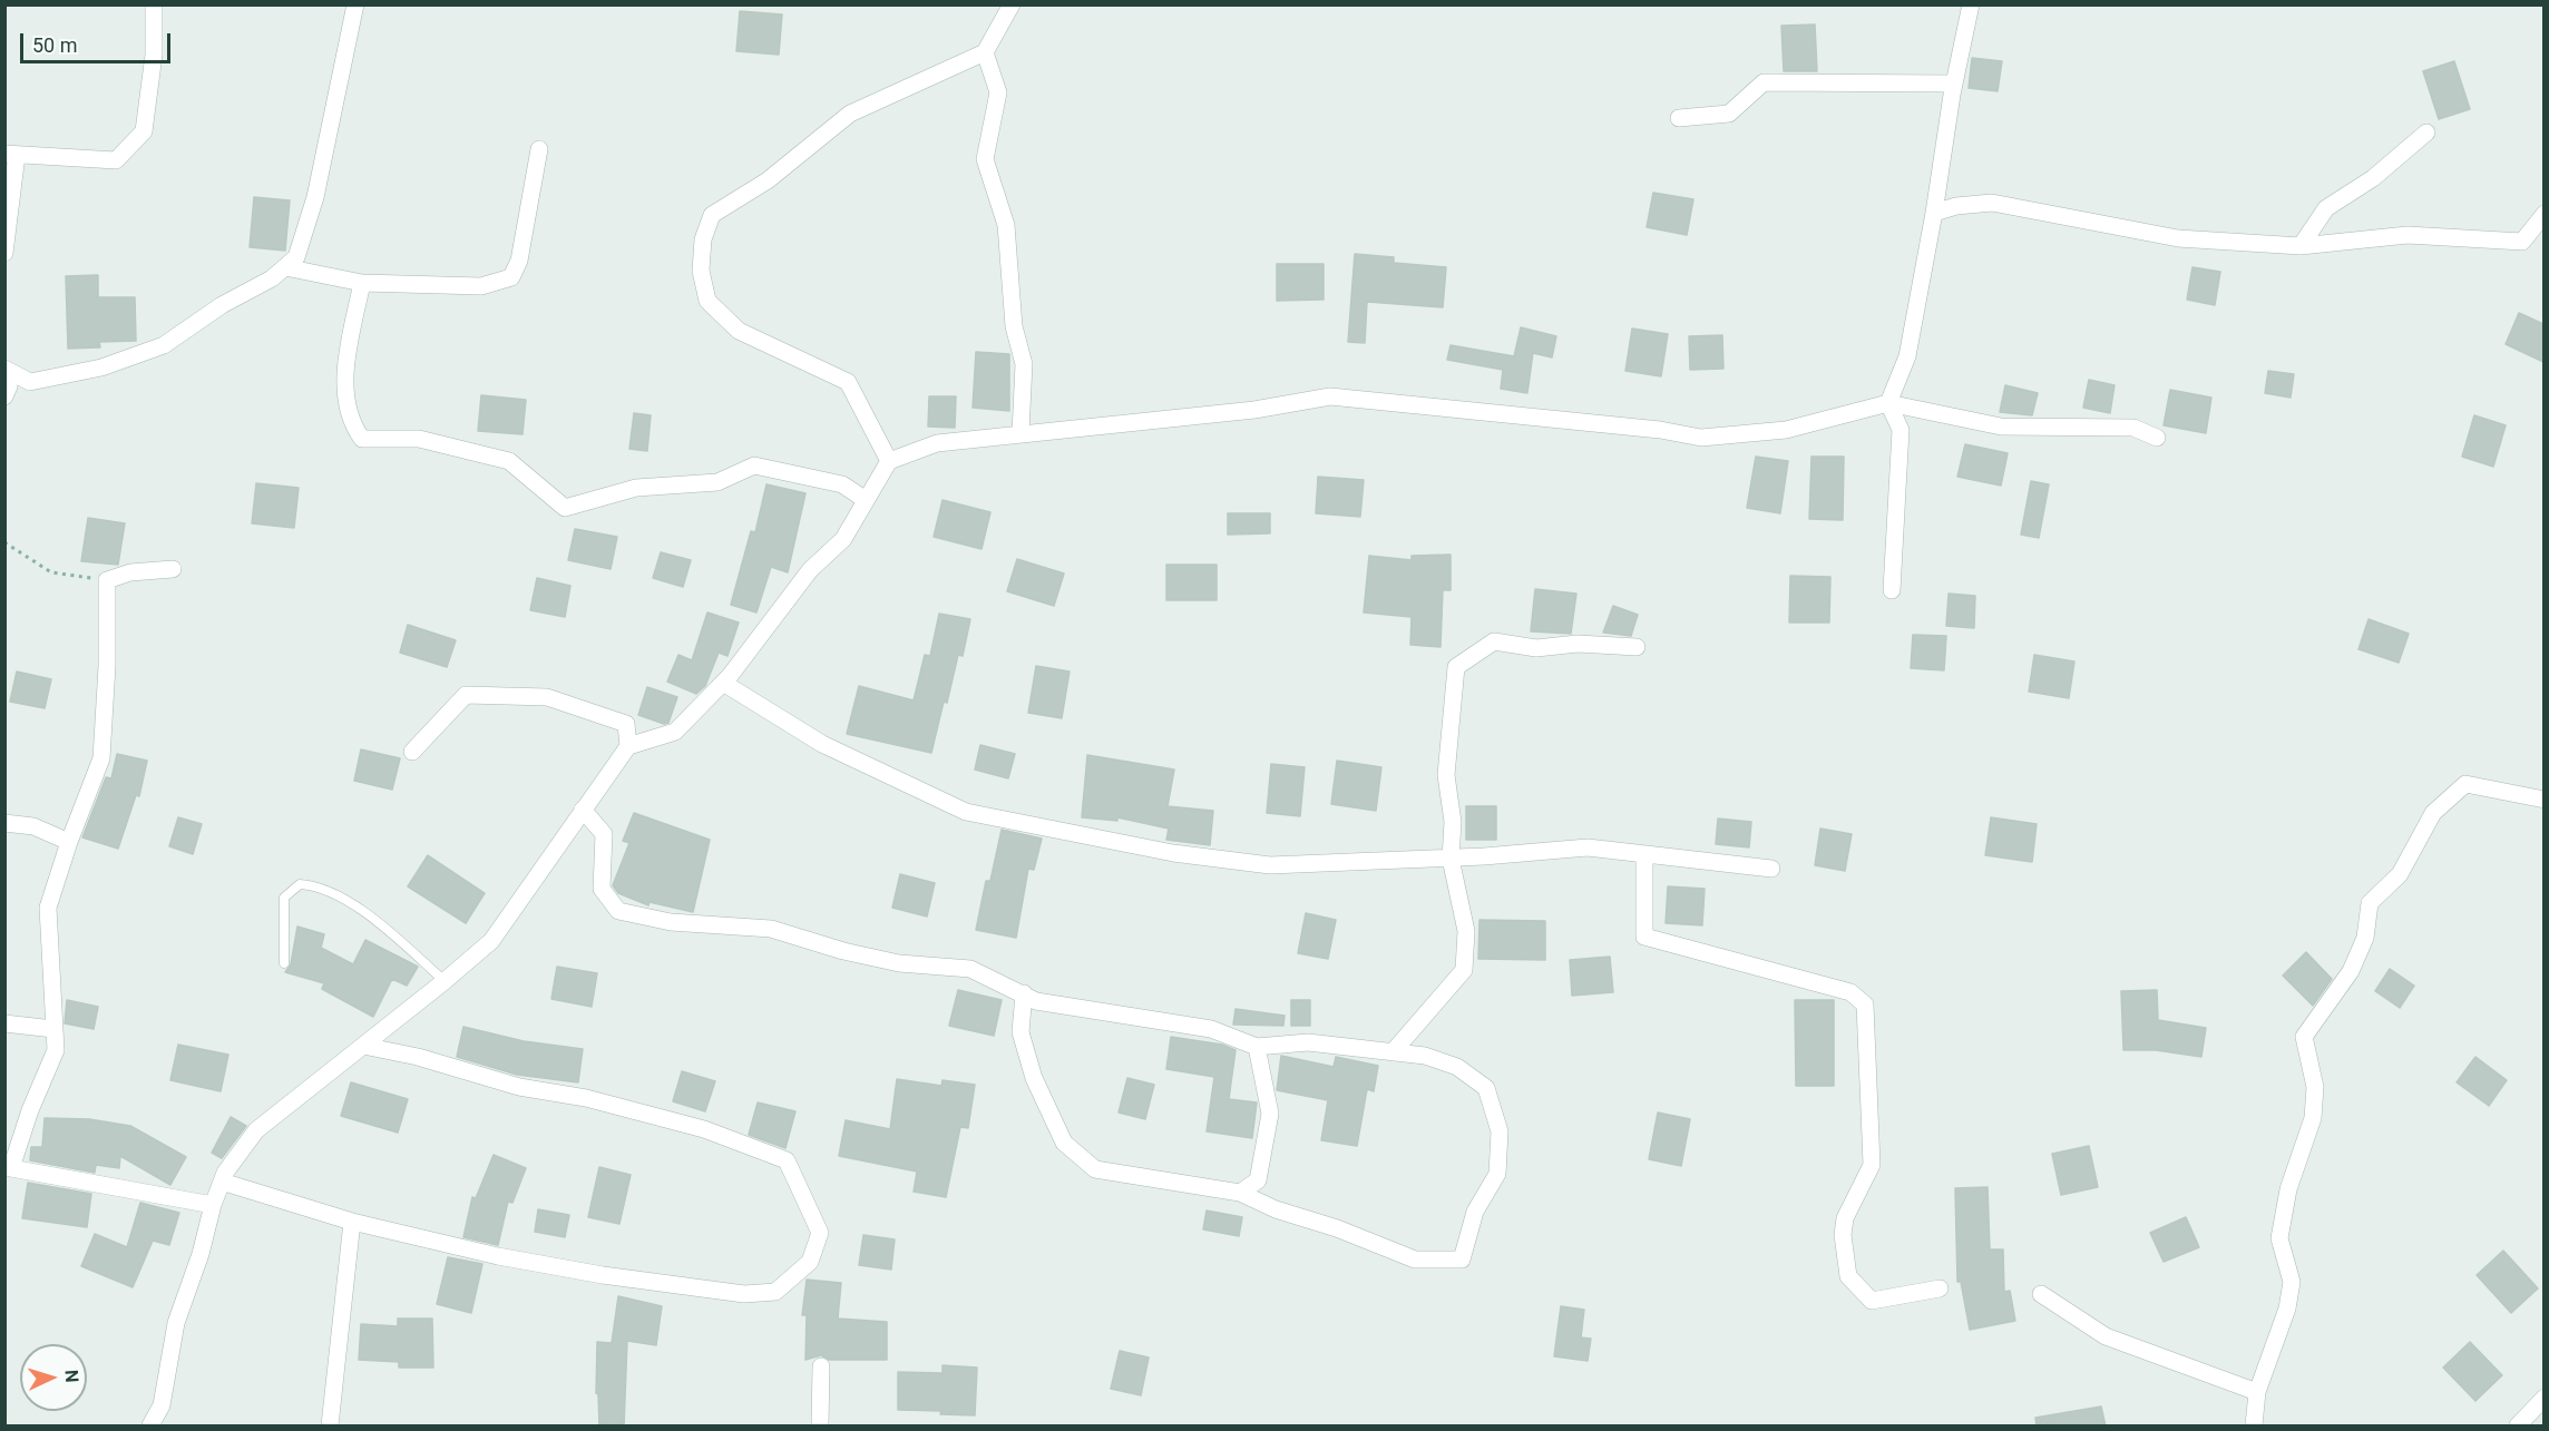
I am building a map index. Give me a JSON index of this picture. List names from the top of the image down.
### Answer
{
  "scale_bar": "50 m",
  "north": "right"
}
